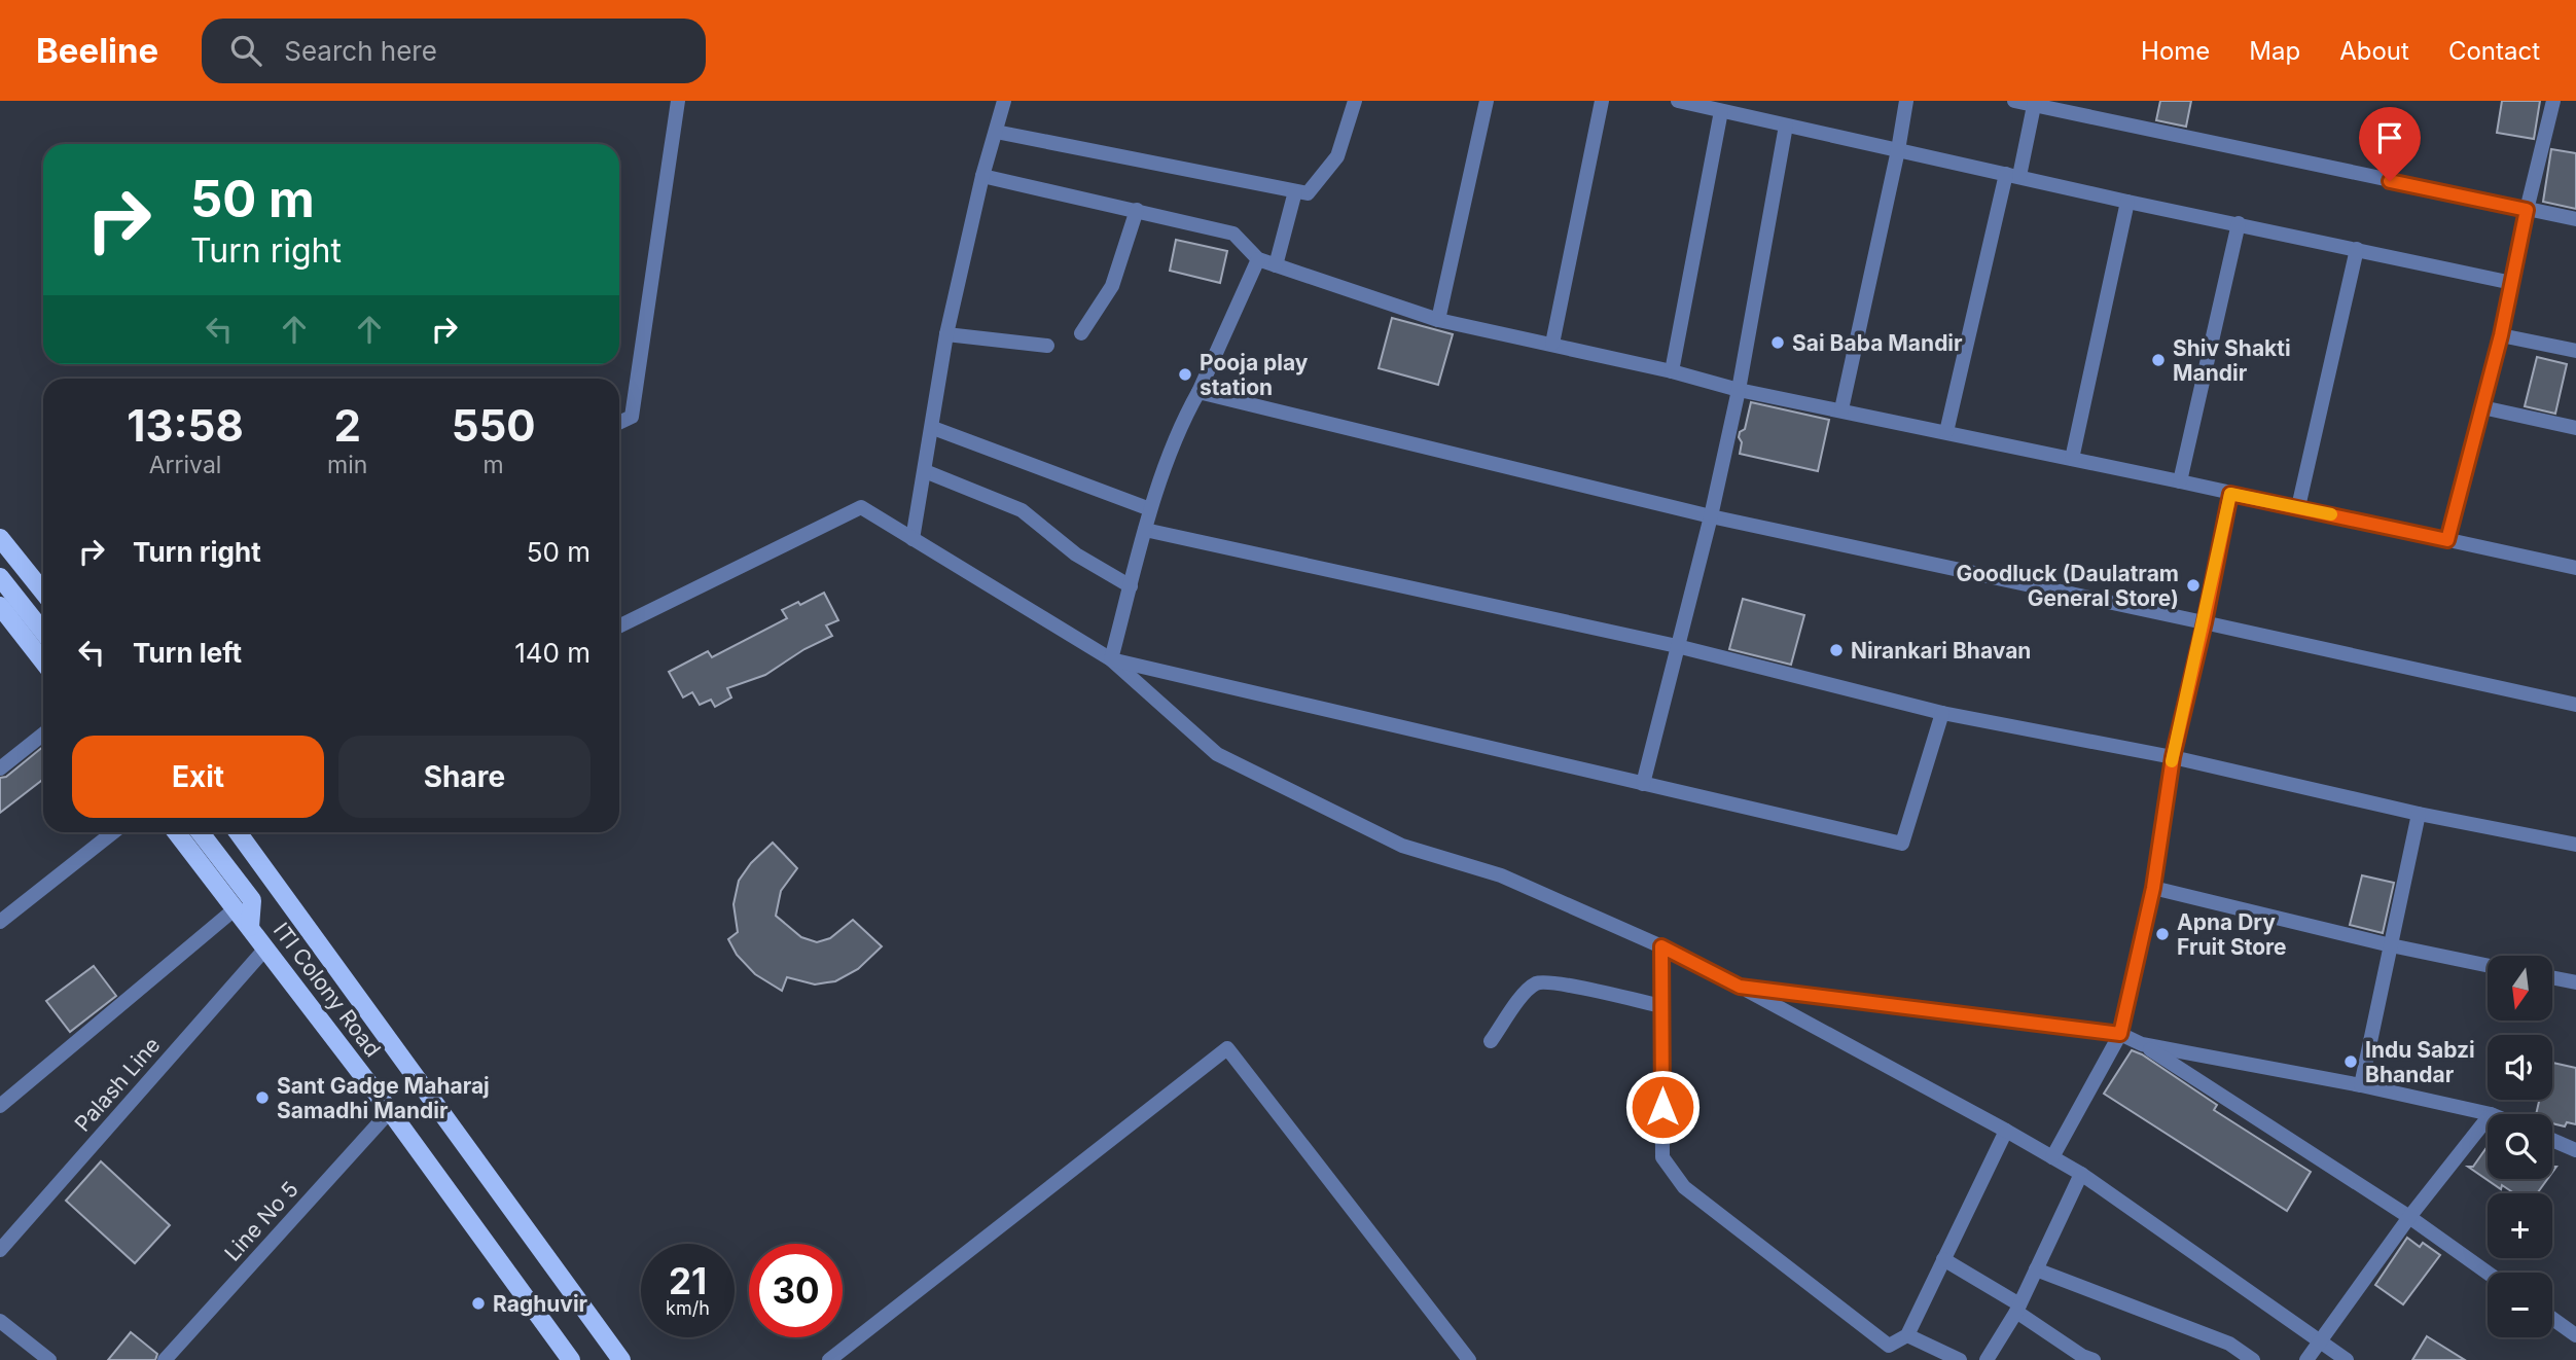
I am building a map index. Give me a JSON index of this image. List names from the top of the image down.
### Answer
{
  "streets": {
    "main road": ["ITI Colony Road"],
    "street": ["Palash Line", "Line No 5"]
  },
  "crossings": [
    ["ITI Colony Road", "Palash Line"],
    ["ITI Colony Road", "Line No 5"]
  ],
  "places": [
    "Sai Baba Mandir",
    "Shiv Shakti Mandir",
    "Pooja play station",
    "Goodluck (Daulatram General Store)",
    "Nirankari Bhavan",
    "Apna Dry Fruit Store",
    "Indu Sabzi Bhandar",
    "Sant Gadge Maharaj Samadhi Mandir",
    "Raghuvir"
  ],
  "north": "bottom",
  "page": {
    "header": "Beeline",
    "search": "Search here",
    "nav": [
      "Home",
      "Map",
      "About",
      "Contact"
    ],
    "turn": ["50 m", "Turn right"],
    "eta": [
      "13:58",
      "Arrival",
      "2",
      "min",
      "550",
      "m"
    ],
    "list": [
      {
        "name": "Turn right",
        "value": "50 m"
      },
      {
        "name": "Turn left",
        "value": "140 m"
      }
    ],
    "buttons": ["Exit", "Share"],
    "map_buttons": ["+", "−"],
    "speed": "21 km/h",
    "limit": "30"
  }
}
